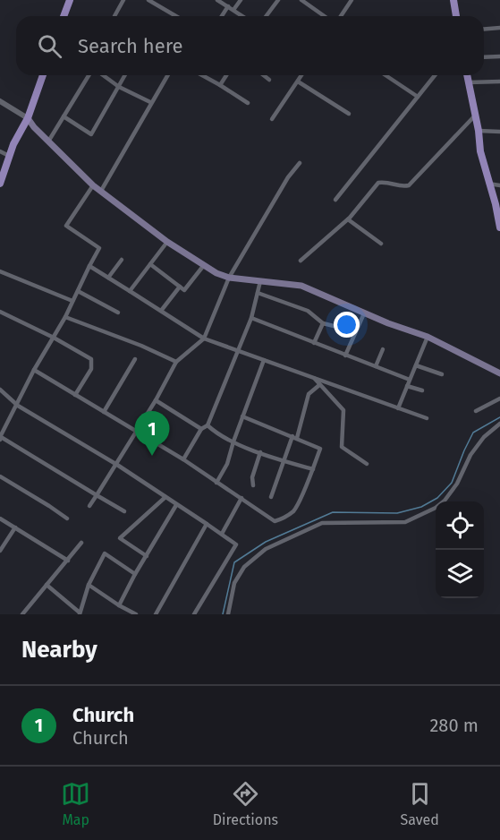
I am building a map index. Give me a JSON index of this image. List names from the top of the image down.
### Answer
{
  "page": {
    "search": "Search here",
    "pins": "1",
    "heading": "Nearby",
    "list": [
      {
        "mark": "1",
        "name": "Church",
        "note": "Church",
        "value": "280 m"
      }
    ],
    "nav": ["Map", "Directions", "Saved"]
  }
}
